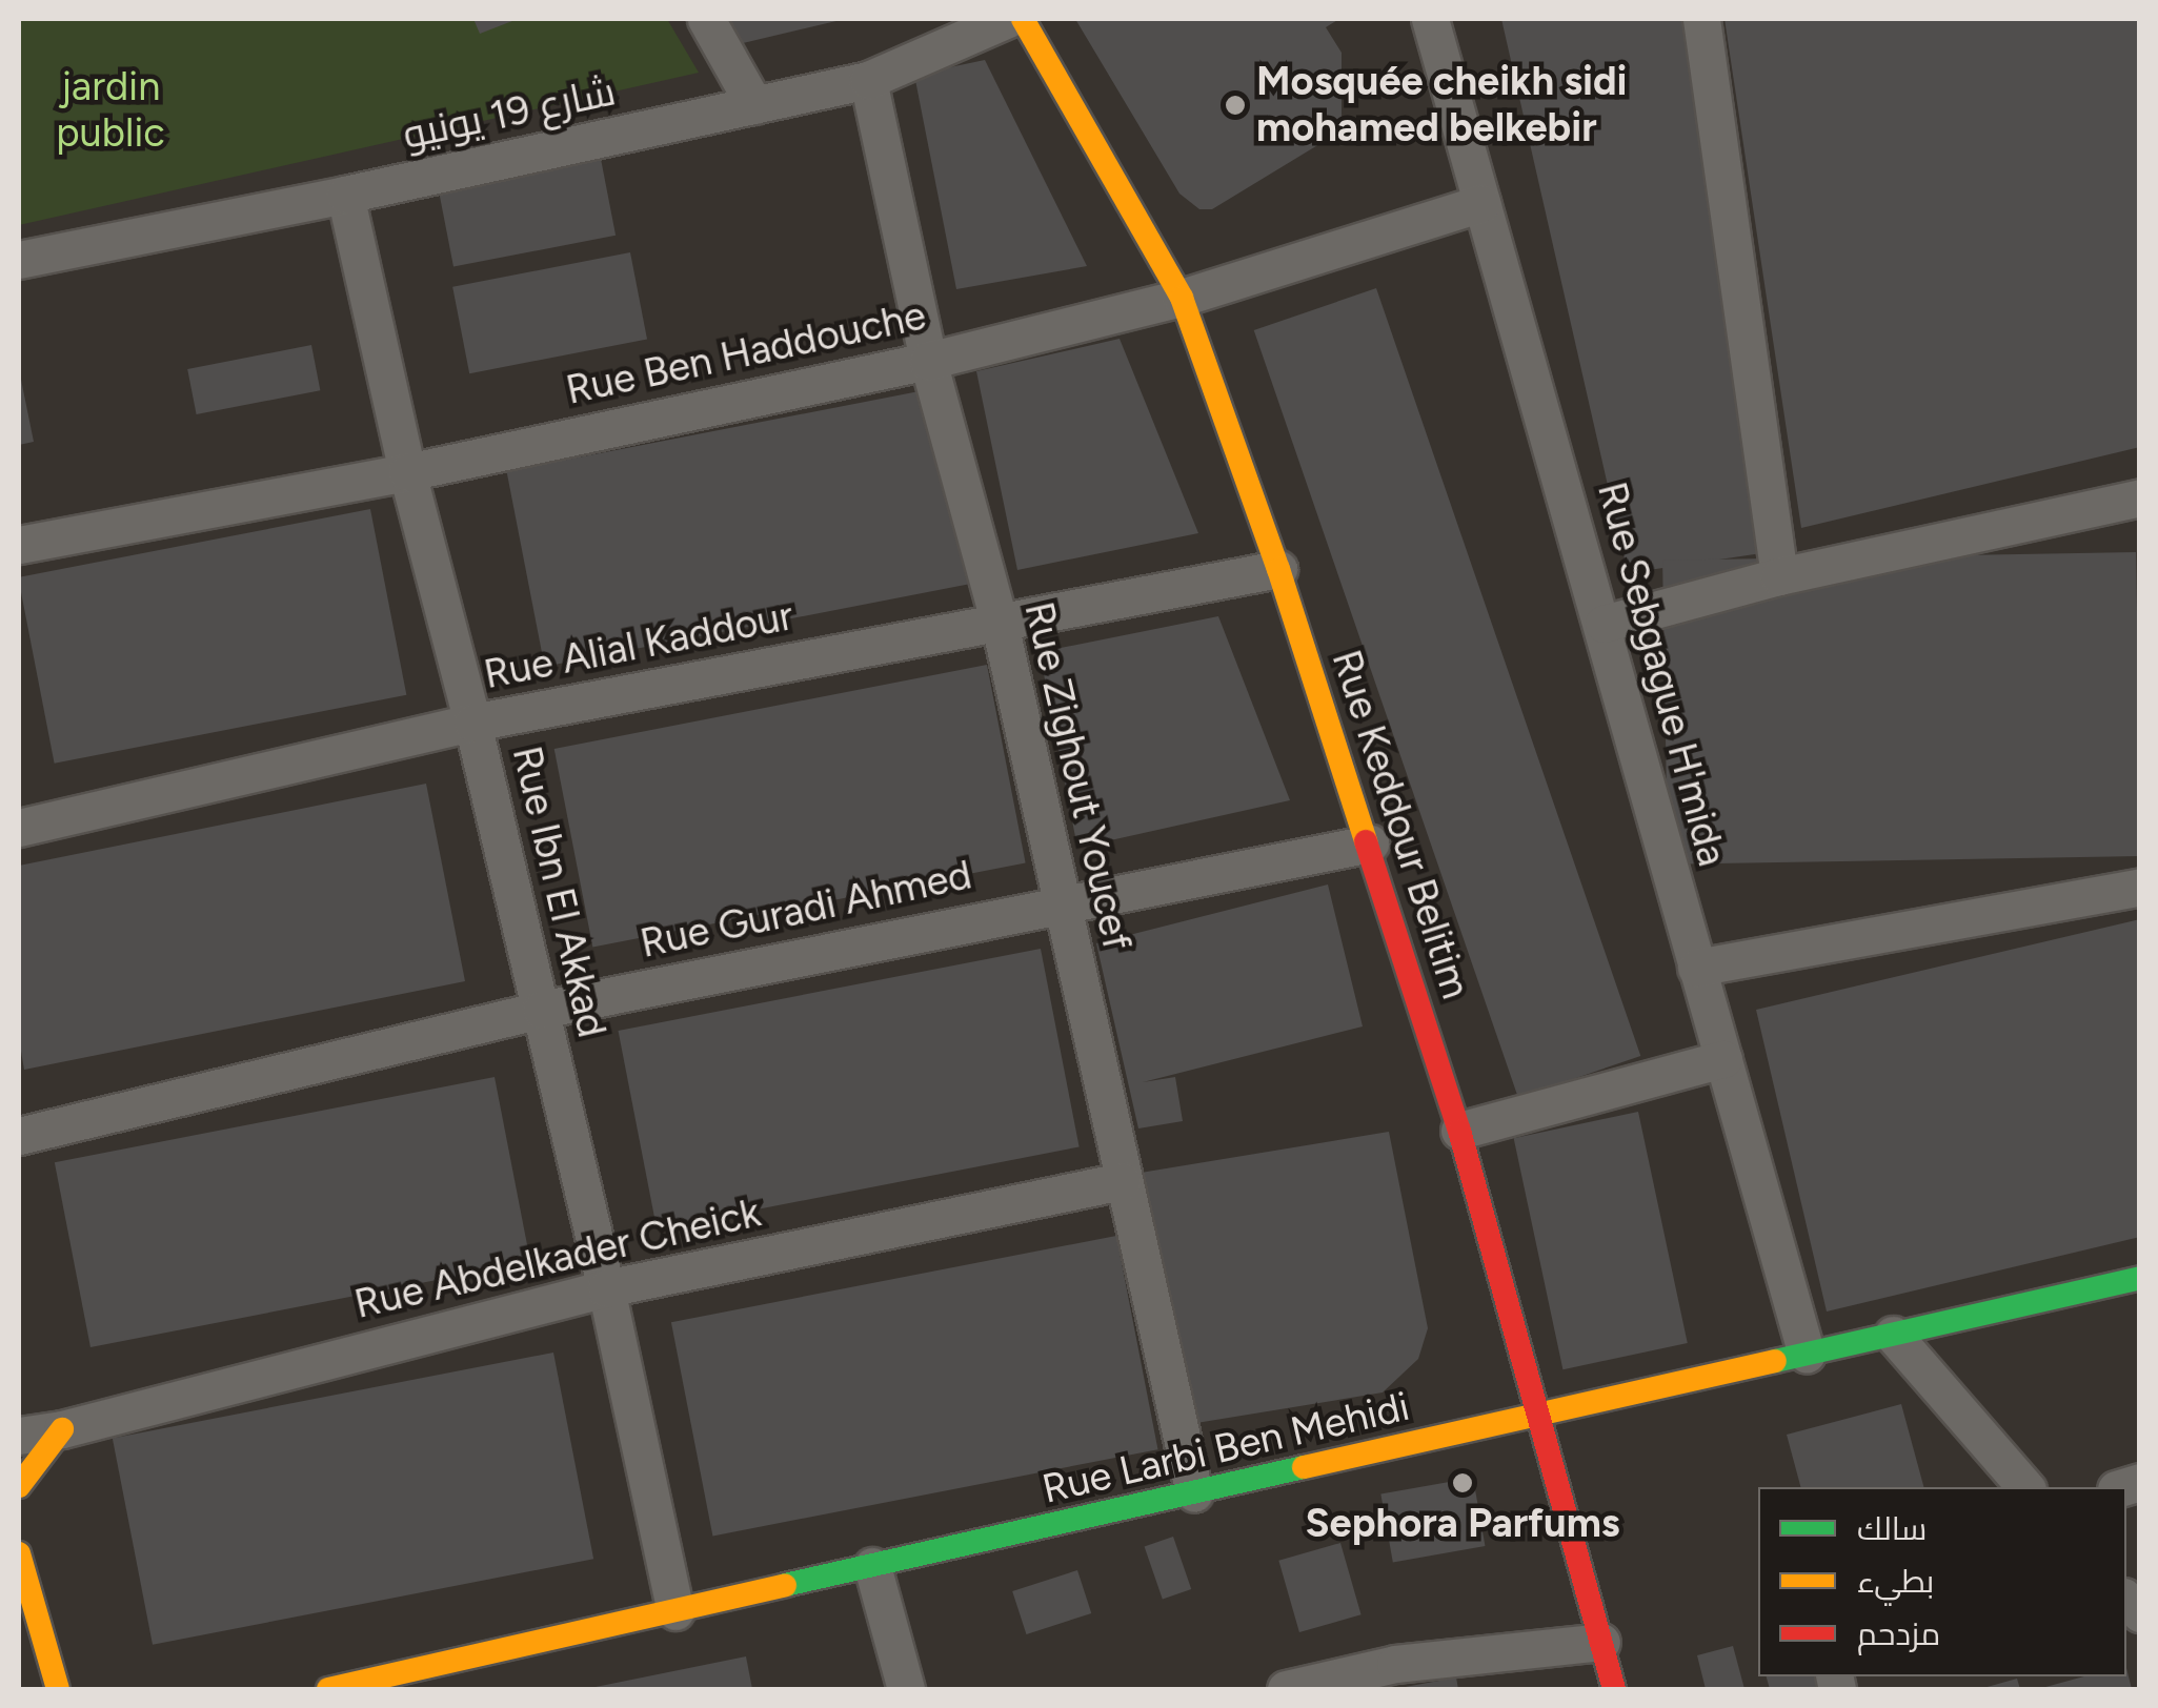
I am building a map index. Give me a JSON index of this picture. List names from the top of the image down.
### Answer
{
  "streets": {
    "street": [
      "شارع 19 يونيو",
      "Rue Ben Haddouche",
      "Rue Alial Kaddour",
      "Rue Sebgague H'mida",
      "Rue Zighout Youcef",
      "Rue Keddour Belitim",
      "Rue Ibn El Akkad",
      "Rue Guradi Ahmed",
      "Rue Abdelkader Cheick",
      "Rue Larbi Ben Mehidi"
    ]
  },
  "crossings": [
    ["شارع 19 يونيو", "Rue Zighout Youcef"],
    ["شارع 19 يونيو", "Rue Ibn El Akkad"],
    ["Rue Ben Haddouche", "Rue Sebgague H'mida"],
    ["Rue Ben Haddouche", "Rue Zighout Youcef"],
    ["Rue Ben Haddouche", "Rue Keddour Belitim"],
    ["Rue Ben Haddouche", "Rue Ibn El Akkad"],
    ["Rue Alial Kaddour", "Rue Zighout Youcef"],
    ["Rue Alial Kaddour", "Rue Keddour Belitim"],
    ["Rue Alial Kaddour", "Rue Ibn El Akkad"],
    ["Rue Sebgague H'mida", "Rue Larbi Ben Mehidi"],
    ["Rue Zighout Youcef", "Rue Guradi Ahmed"],
    ["Rue Zighout Youcef", "Rue Abdelkader Cheick"],
    ["Rue Zighout Youcef", "Rue Larbi Ben Mehidi"],
    ["Rue Keddour Belitim", "Rue Guradi Ahmed"],
    ["Rue Keddour Belitim", "Rue Larbi Ben Mehidi"],
    ["Rue Ibn El Akkad", "Rue Guradi Ahmed"],
    ["Rue Ibn El Akkad", "Rue Abdelkader Cheick"],
    ["Rue Ibn El Akkad", "Rue Larbi Ben Mehidi"]
  ],
  "parks": ["jardin public"],
  "places": ["Mosquée cheikh sidi mohamed belkebir", "Sephora Parfums"],
  "legend": ["سالك", "بطيء", "مزدحم"]
}
